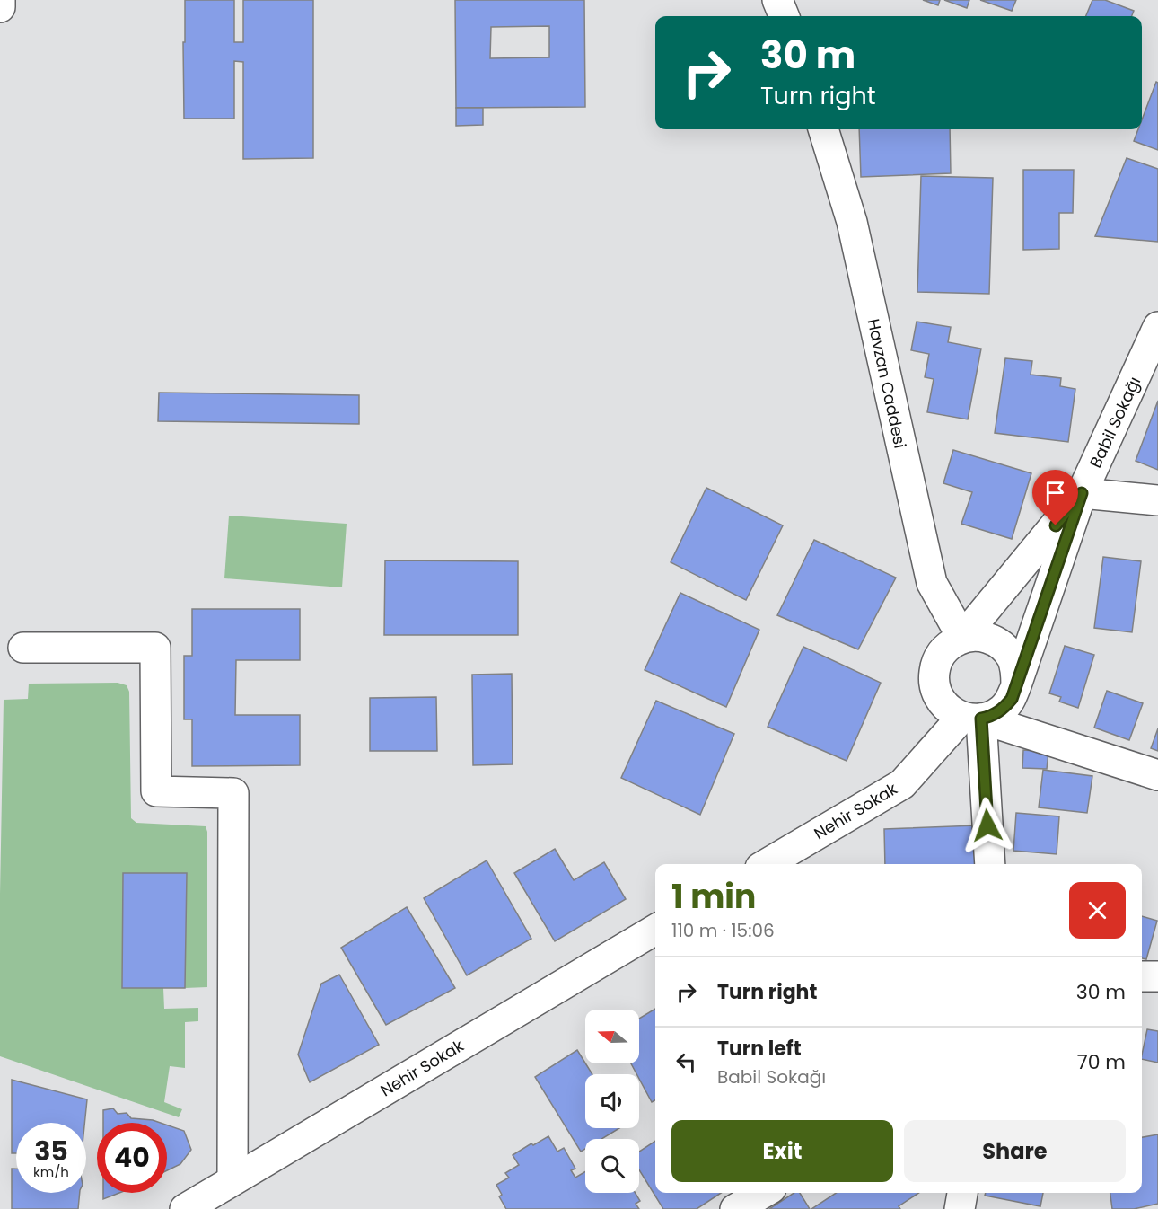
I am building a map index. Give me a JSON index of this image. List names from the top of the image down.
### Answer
{
  "streets": {
    "street": ["Havzan Caddesi", "Babil Sokağı", "Nehir Sokak"]
  },
  "crossings": [
    ["Havzan Caddesi", "Babil Sokağı"],
    ["Havzan Caddesi", "Nehir Sokak"],
    ["Babil Sokağı", "Nehir Sokak"]
  ],
  "north": "left",
  "page": {
    "turn": ["30 m", "Turn right"],
    "heading": ["1 min", "110 m · 15:06"],
    "list": [
      {
        "name": "Turn right",
        "value": "30 m"
      },
      {
        "name": "Turn left",
        "note": "Babil Sokağı",
        "value": "70 m"
      }
    ],
    "buttons": ["Exit", "Share"],
    "speed": "35 km/h",
    "limit": "40"
  }
}
